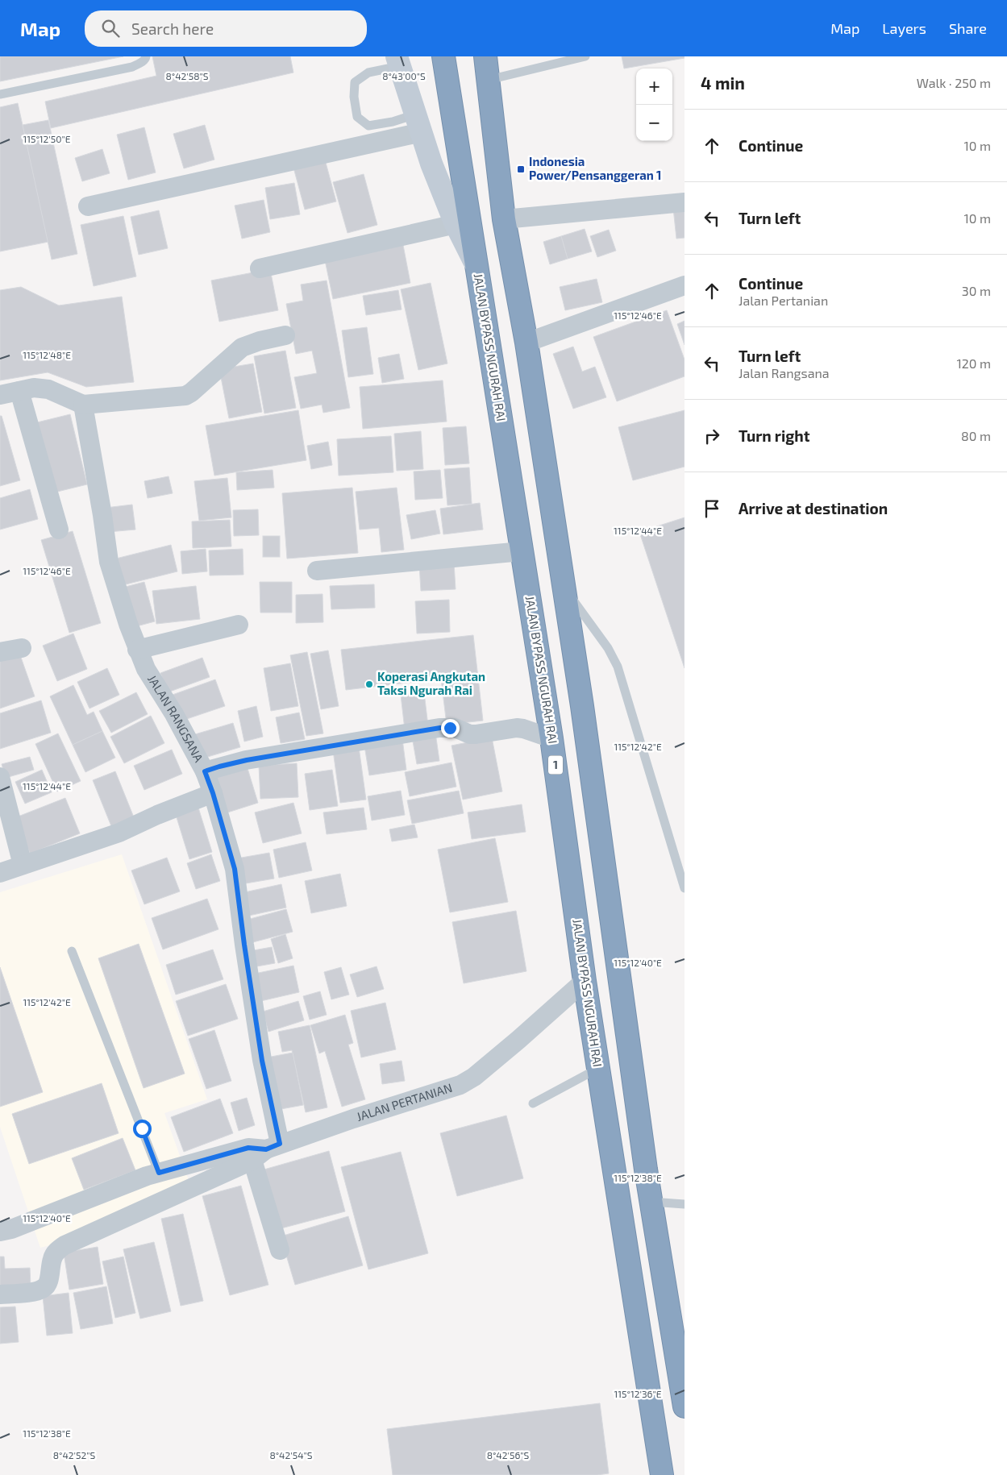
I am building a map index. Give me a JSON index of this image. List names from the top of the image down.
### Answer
{
  "streets": {
    "highway": ["JALAN BYPASS NGURAH RAI", "1"],
    "street": ["JALAN RANGSANA", "JALAN PERTANIAN"]
  },
  "crossings": [
    ["JALAN BYPASS NGURAH RAI", "JALAN PERTANIAN"],
    ["JALAN RANGSANA", "JALAN PERTANIAN"]
  ],
  "places": {
    "transit": ["Indonesia Power/Pensanggeran 1"],
    "other": ["Koperasi Angkutan Taksi Ngurah Rai"]
  },
  "page": {
    "header": "Map",
    "search": "Search here",
    "nav": ["Map", "Layers", "Share"],
    "heading": ["4 min", "Walk · 250 m"],
    "map_buttons": ["+", "−"],
    "list": [
      ["Continue", "10 m"],
      ["Turn left", "10 m"],
      ["Continue", "Jalan Pertanian", "30 m"],
      ["Turn left", "Jalan Rangsana", "120 m"],
      ["Turn right", "80 m"],
      "Arrive at destination"
    ]
  },
  "coordinates": [
    "8°42'58\"S",
    "8°43'00\"S",
    "115°12'50\"E",
    "115°12'46\"E",
    "115°12'48\"E",
    "115°12'44\"E",
    "115°12'42\"E",
    "115°12'40\"E",
    "115°12'38\"E",
    "115°12'36\"E",
    "8°42'52\"S",
    "8°42'54\"S",
    "8°42'56\"S"
  ]
}
